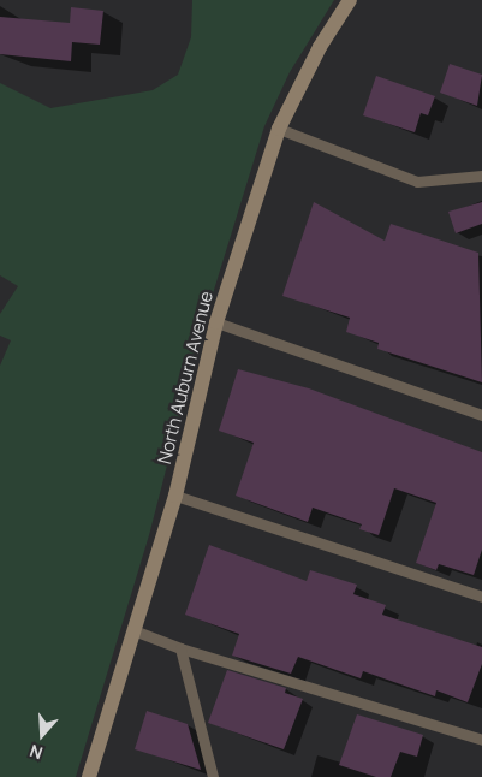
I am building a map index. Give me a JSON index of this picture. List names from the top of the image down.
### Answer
{
  "streets": {
    "main road": ["North Auburn Avenue"]
  },
  "north": "bottom"
}
